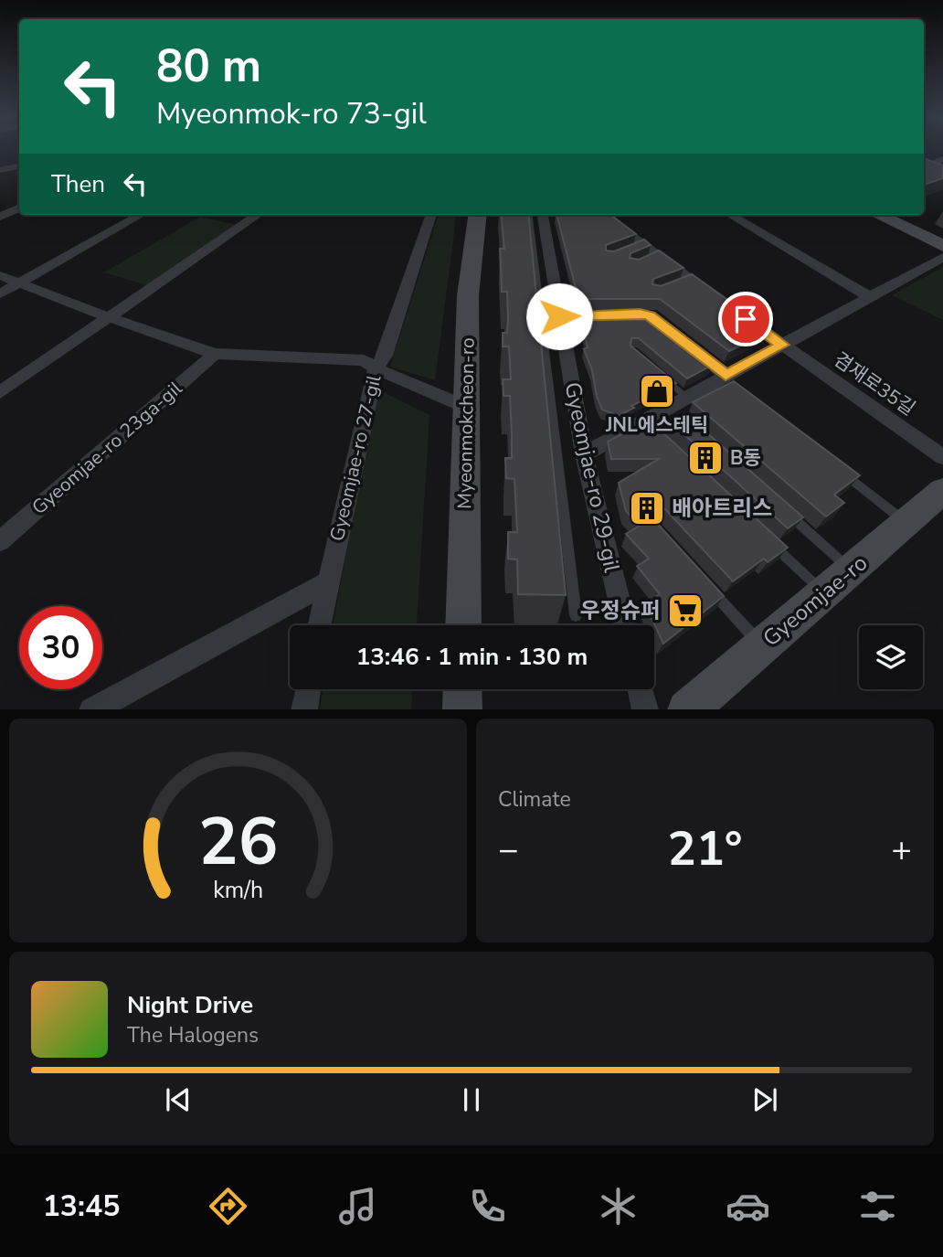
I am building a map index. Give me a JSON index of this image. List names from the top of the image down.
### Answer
{
  "streets": {
    "main road": ["Myeonmokcheon-ro", "Gyeomjae-ro"],
    "street": [
      "겸재로35길",
      "Gyeomjae-ro 23ga-gil",
      "Gyeomjae-ro 27-gil",
      "Gyeomjae-ro 29-gil"
    ]
  },
  "places": {
    "shop": ["JNL에스테틱"],
    "building": ["B동", "배아트리스"],
    "supermarket": ["우정슈퍼"]
  },
  "page": {
    "turn": ["80 m", "Myeonmok-ro 73-gil"],
    "then": "Then",
    "limit": "30",
    "trip": "13:46 · 1 min · 130 m",
    "tile": "Climate",
    "heat": ["−", "21°", "+"],
    "song": ["Night Drive", "The Halogens"],
    "tabs": "13:45",
    "gauge": ["26", "km/h"]
  }
}
